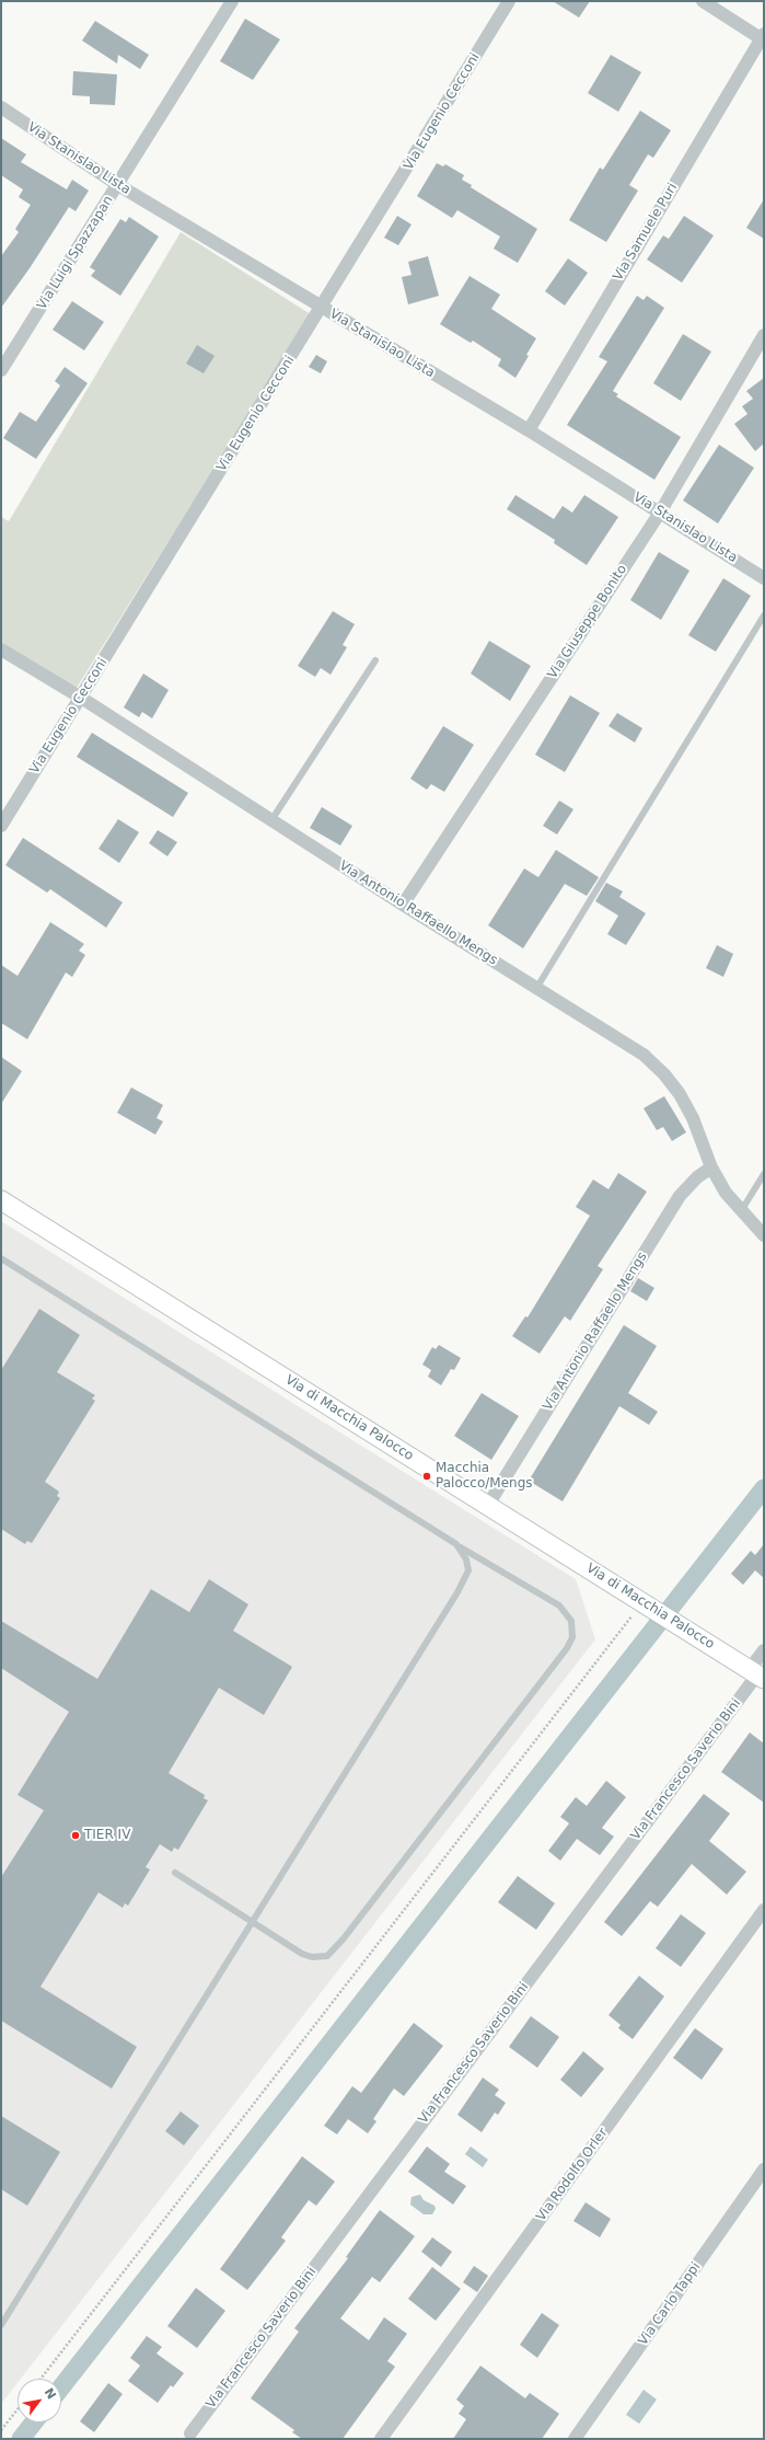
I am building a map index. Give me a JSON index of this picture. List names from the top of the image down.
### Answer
{
  "streets": {
    "street": [
      "Via Eugenio Cecconi",
      "Via Stanislao Lista",
      "Via Samuele Puri",
      "Via Luigi Spazzapan",
      "Via Giuseppe Bonito",
      "Via Antonio Raffaello Mengs",
      "Via di Macchia Palocco",
      "Via Francesco Saverio Bini",
      "Via Rodolfo Orler",
      "Via Carlo Tappi"
    ]
  },
  "crossings": [
    ["Via Eugenio Cecconi", "Via Stanislao Lista"],
    ["Via Eugenio Cecconi", "Via Antonio Raffaello Mengs"],
    ["Via Stanislao Lista", "Via Samuele Puri"],
    ["Via Stanislao Lista", "Via Luigi Spazzapan"],
    ["Via Stanislao Lista", "Via Giuseppe Bonito"],
    ["Via Giuseppe Bonito", "Via Antonio Raffaello Mengs"],
    ["Via Antonio Raffaello Mengs", "Via di Macchia Palocco"],
    ["Via di Macchia Palocco", "Via Francesco Saverio Bini"]
  ],
  "places": ["Macchia Palocco/Mengs", "TIER IV"],
  "north": "top right"
}
